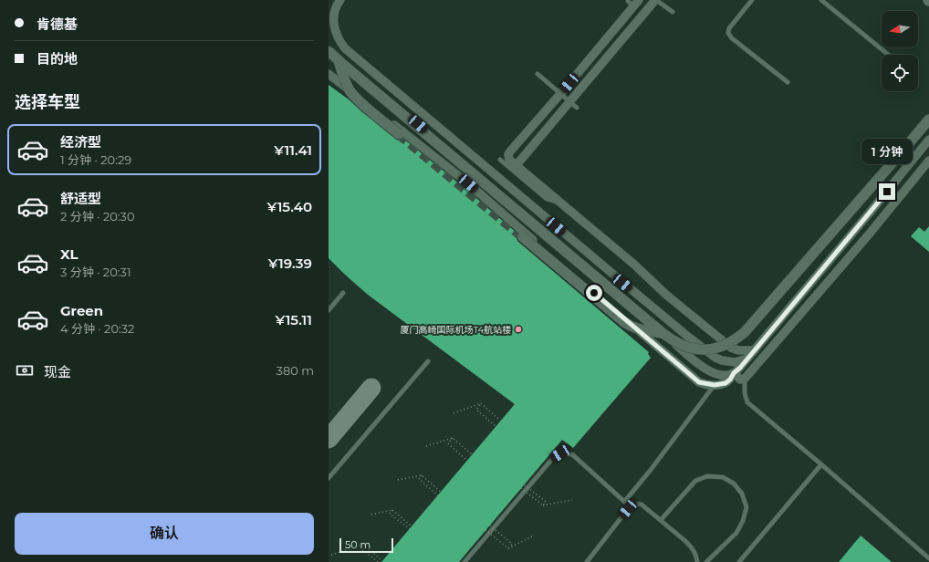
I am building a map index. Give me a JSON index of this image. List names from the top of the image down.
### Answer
{
  "places": ["厦门高崎国际机场T4航站楼"],
  "scale_bar": "50 m",
  "north": "left",
  "page": {
    "banner": ["肯德基", "目的地"],
    "heading": "选择车型",
    "list": [
      {
        "name": "经济型",
        "note": "1 分钟 · 20:29",
        "value": "¥11.41"
      },
      {
        "name": "舒适型",
        "note": "2 分钟 · 20:30",
        "value": "¥15.40"
      },
      {
        "name": "XL",
        "note": "3 分钟 · 20:31",
        "value": "¥19.39"
      },
      {
        "name": "Green",
        "note": "4 分钟 · 20:32",
        "value": "¥15.11"
      }
    ],
    "bubble": "1 分钟",
    "pay": ["现金", "380 m"],
    "buttons": "确认",
    "scale": "50 m"
  }
}
